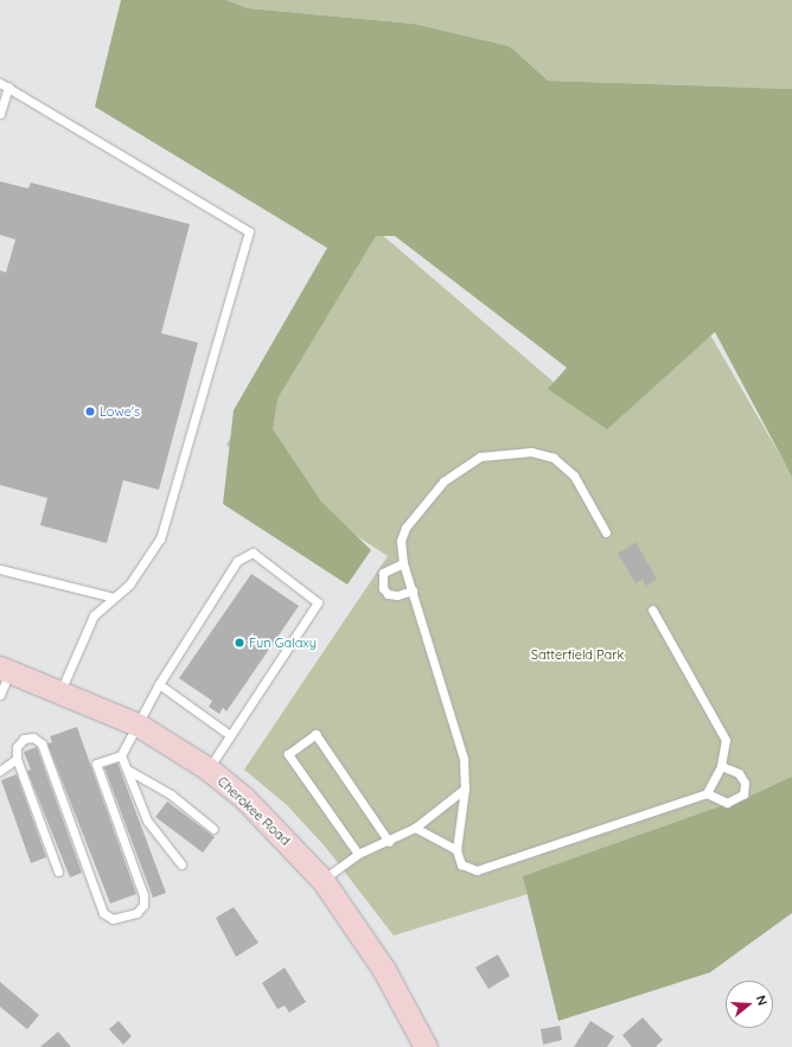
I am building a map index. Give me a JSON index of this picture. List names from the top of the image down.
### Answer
{
  "streets": {
    "main road": ["Cherokee Road"]
  },
  "parks": ["Satterfield Park"],
  "places": ["Lowe's", "Fun Galaxy"],
  "north": "right"
}
